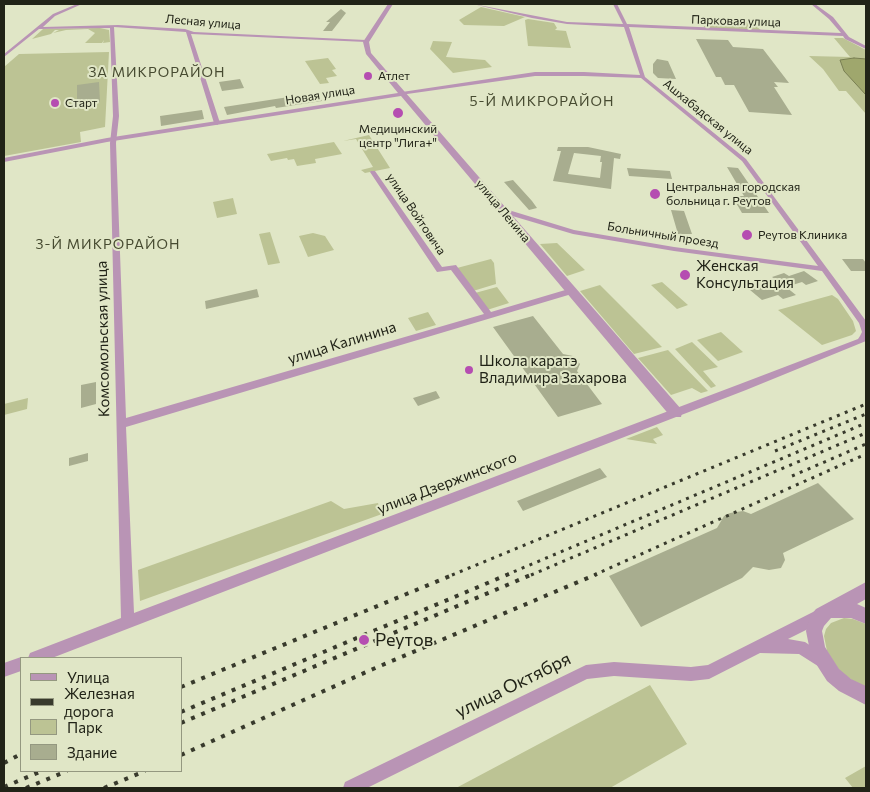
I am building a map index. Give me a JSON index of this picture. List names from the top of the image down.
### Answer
{
  "streets": {
    "street": [
      "Парковая улица",
      "Лесная улица",
      "Новая улица",
      "Ашхабадская улица",
      "улица Ленина",
      "улица Войтовича",
      "Больничный проезд",
      "Комсомольская улица",
      "улица Калинина",
      "улица Дзержинского",
      "улица Октября"
    ]
  },
  "crossings": [
    ["Парковая улица", "Ашхабадская улица"],
    ["Лесная улица", "улица Ленина"],
    ["Лесная улица", "Комсомольская улица"],
    ["Новая улица", "Ашхабадская улица"],
    ["Новая улица", "улица Ленина"],
    ["Новая улица", "Комсомольская улица"],
    ["Ашхабадская улица", "Больничный проезд"],
    ["Ашхабадская улица", "улица Дзержинского"],
    ["улица Ленина", "Больничный проезд"],
    ["улица Ленина", "улица Калинина"],
    ["улица Ленина", "улица Дзержинского"],
    ["улица Войтовича", "улица Калинина"],
    ["Комсомольская улица", "улица Калинина"],
    ["Комсомольская улица", "улица Дзержинского"]
  ],
  "districts": ["3А МИКРОРАЙОН", "5-Й МИКРОРАЙОН", "3-Й МИКРОРАЙОН"],
  "places": [
    "Атлет",
    "Старт",
    "Медицинский центр \"Лига+\"",
    "Центральная городская больница г. Реутов",
    "Реутов Клиника",
    "Женская Консультация",
    "Школа каратэ Владимира Захарова",
    "Реутов"
  ],
  "legend": [
    "Улица",
    "Железная дорога",
    "Парк",
    "Здание"
  ]
}
